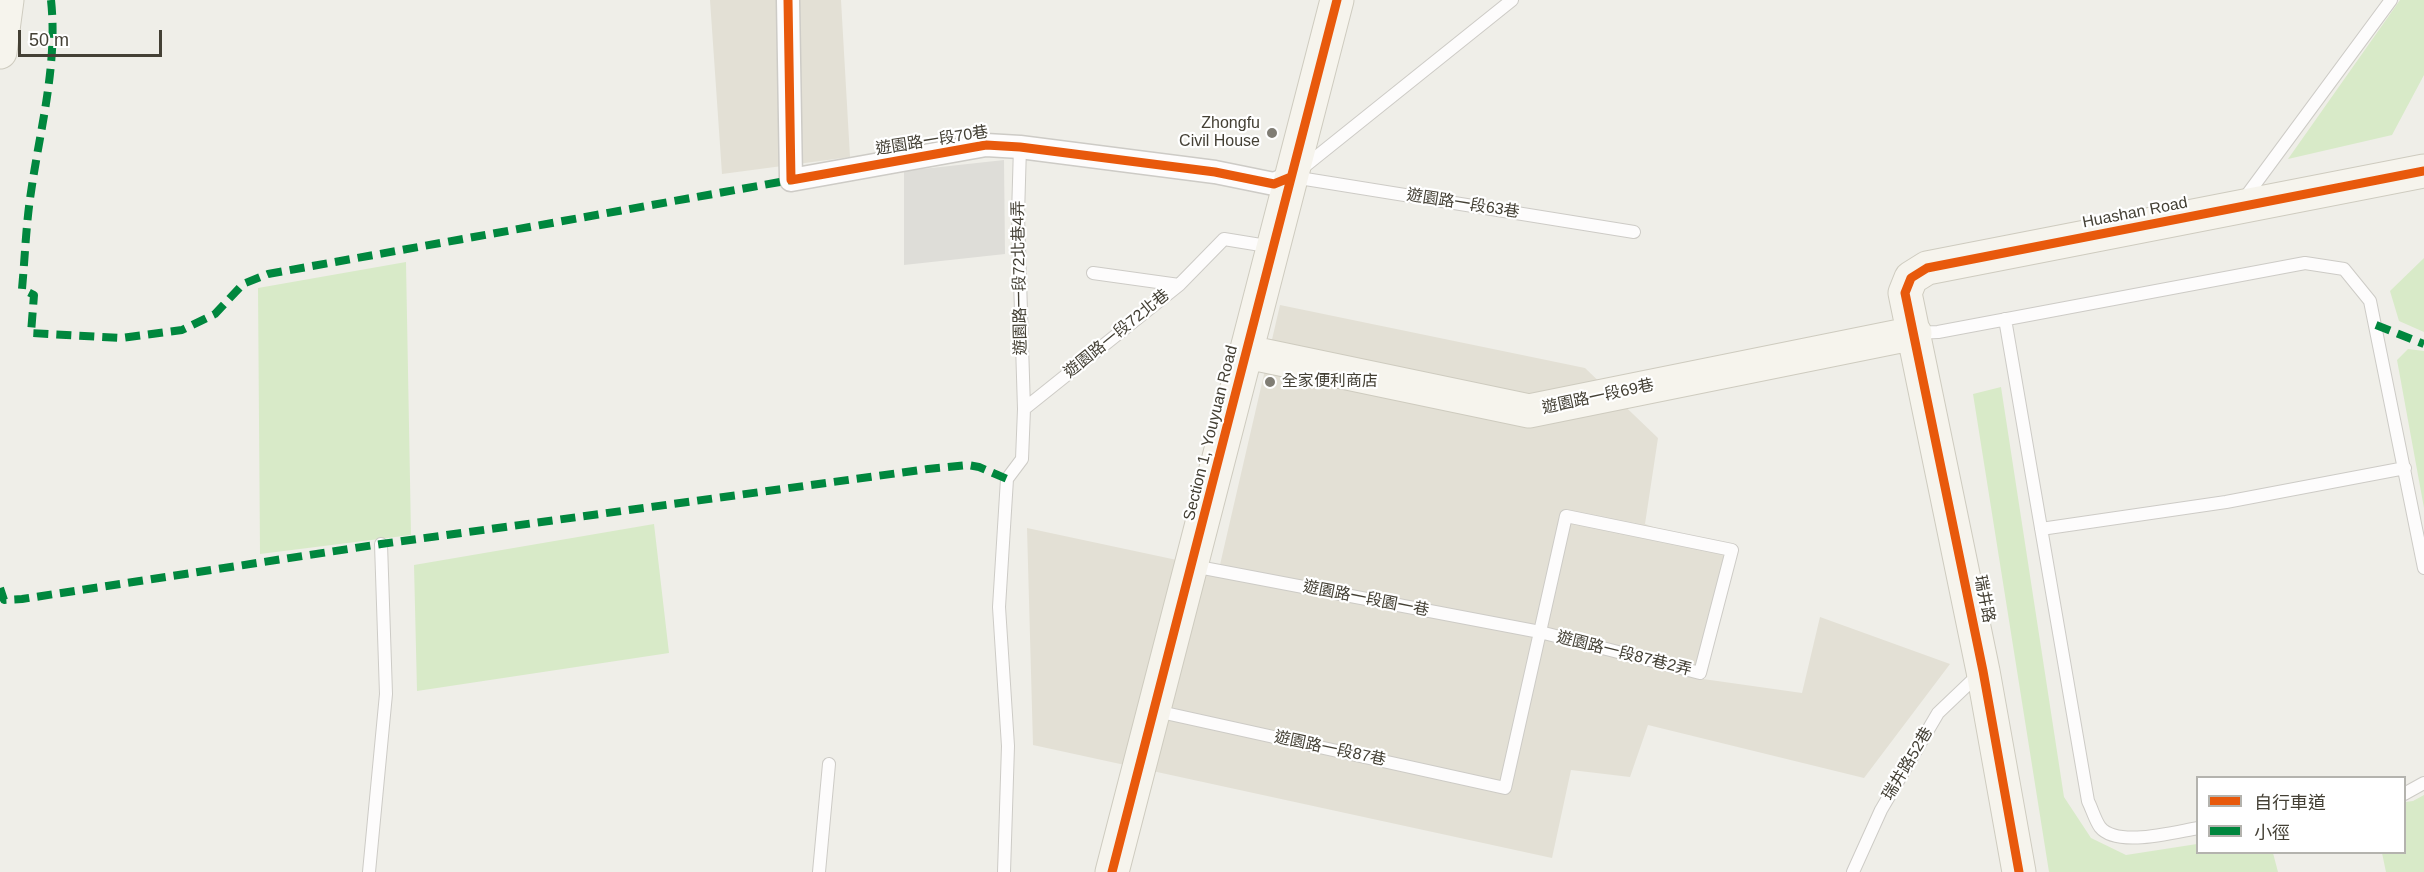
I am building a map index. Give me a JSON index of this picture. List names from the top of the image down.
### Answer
{
  "streets": {
    "street": [
      "遊園路一段70巷",
      "Huashan Road",
      "遊園路一段69巷",
      "Section 1, Youyuan Road",
      "瑞井路"
    ],
    "lane": [
      "遊園路一段63巷",
      "遊園路一段72北巷4弄",
      "遊園路一段72北巷",
      "遊園路一段園一巷",
      "遊園路一段87巷2弄",
      "遊園路一段87巷",
      "瑞井路52巷"
    ]
  },
  "crossings": [
    ["遊園路一段70巷", "遊園路一段63巷"],
    ["遊園路一段70巷", "遊園路一段72北巷4弄"],
    ["遊園路一段70巷", "Section 1, Youyuan Road"],
    ["遊園路一段63巷", "Section 1, Youyuan Road"],
    ["Huashan Road", "遊園路一段69巷"],
    ["Huashan Road", "瑞井路"],
    ["遊園路一段72北巷4弄", "遊園路一段72北巷"],
    ["遊園路一段72北巷", "Section 1, Youyuan Road"],
    ["遊園路一段69巷", "Section 1, Youyuan Road"],
    ["遊園路一段69巷", "瑞井路"],
    ["Section 1, Youyuan Road", "遊園路一段園一巷"],
    ["Section 1, Youyuan Road", "遊園路一段87巷"],
    ["遊園路一段園一巷", "遊園路一段87巷2弄"],
    ["遊園路一段園一巷", "遊園路一段87巷"],
    ["瑞井路", "瑞井路52巷"],
    ["遊園路一段87巷2弄", "遊園路一段87巷"]
  ],
  "places": ["Zhongfu Civil House", "全家便利商店"],
  "legend": ["自行車道", "小徑"],
  "scale_bar": "50 m"
}
